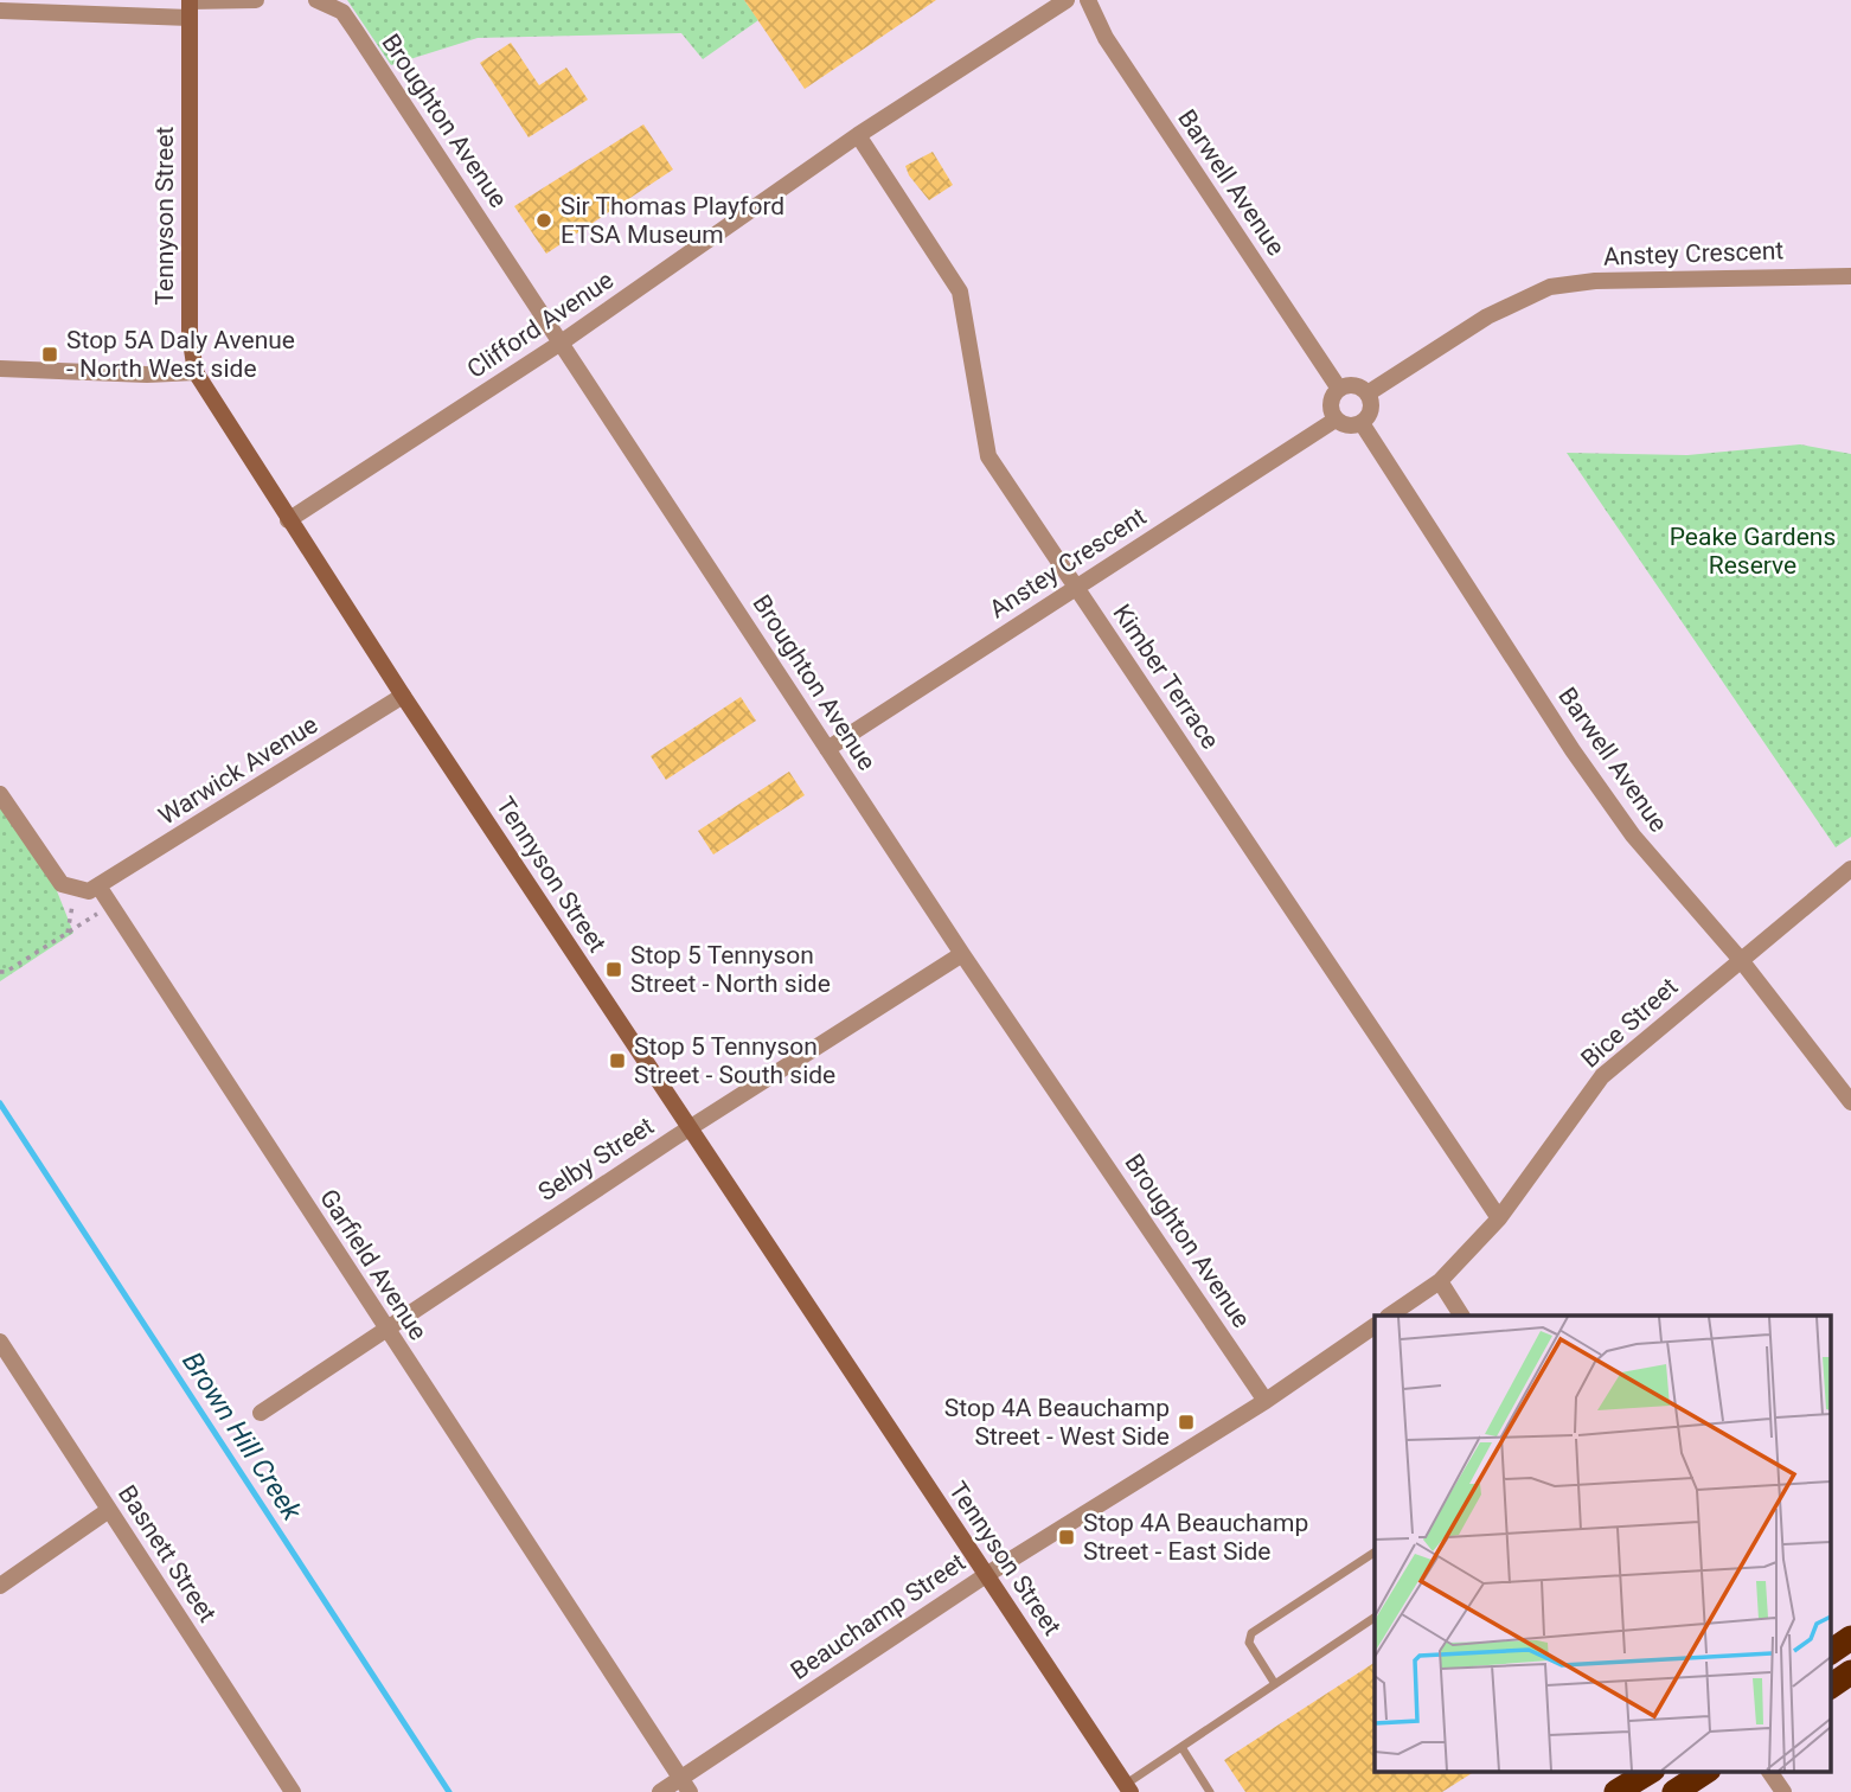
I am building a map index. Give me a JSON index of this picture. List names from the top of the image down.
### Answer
{
  "streets": {
    "street": [
      "Broughton Avenue",
      "Barwell Avenue",
      "Tennyson Street",
      "Anstey Crescent",
      "Clifford Avenue",
      "Kimber Terrace",
      "Warwick Avenue",
      "Bice Street",
      "Selby Street",
      "Garfield Avenue",
      "Basnett Street",
      "Beauchamp Street"
    ]
  },
  "crossings": [
    ["Broughton Avenue", "Anstey Crescent"],
    ["Broughton Avenue", "Clifford Avenue"],
    ["Broughton Avenue", "Selby Street"],
    ["Broughton Avenue", "Beauchamp Street"],
    ["Barwell Avenue", "Anstey Crescent"],
    ["Barwell Avenue", "Bice Street"],
    ["Tennyson Street", "Clifford Avenue"],
    ["Tennyson Street", "Warwick Avenue"],
    ["Tennyson Street", "Selby Street"],
    ["Tennyson Street", "Beauchamp Street"],
    ["Anstey Crescent", "Kimber Terrace"],
    ["Clifford Avenue", "Kimber Terrace"],
    ["Kimber Terrace", "Bice Street"],
    ["Warwick Avenue", "Garfield Avenue"],
    ["Selby Street", "Garfield Avenue"],
    ["Garfield Avenue", "Beauchamp Street"]
  ],
  "water": ["Brown Hill Creek"],
  "parks": ["Peake Gardens Reserve"],
  "places": {
    "other": ["Sir Thomas Playford ETSA Museum"],
    "transit": [
      "Stop 5A Daly Avenue - North West side",
      "Stop 5 Tennyson Street - North side",
      "Stop 5 Tennyson Street - South side",
      "Stop 4A Beauchamp Street - West Side",
      "Stop 4A Beauchamp Street - East Side"
    ]
  }
}
